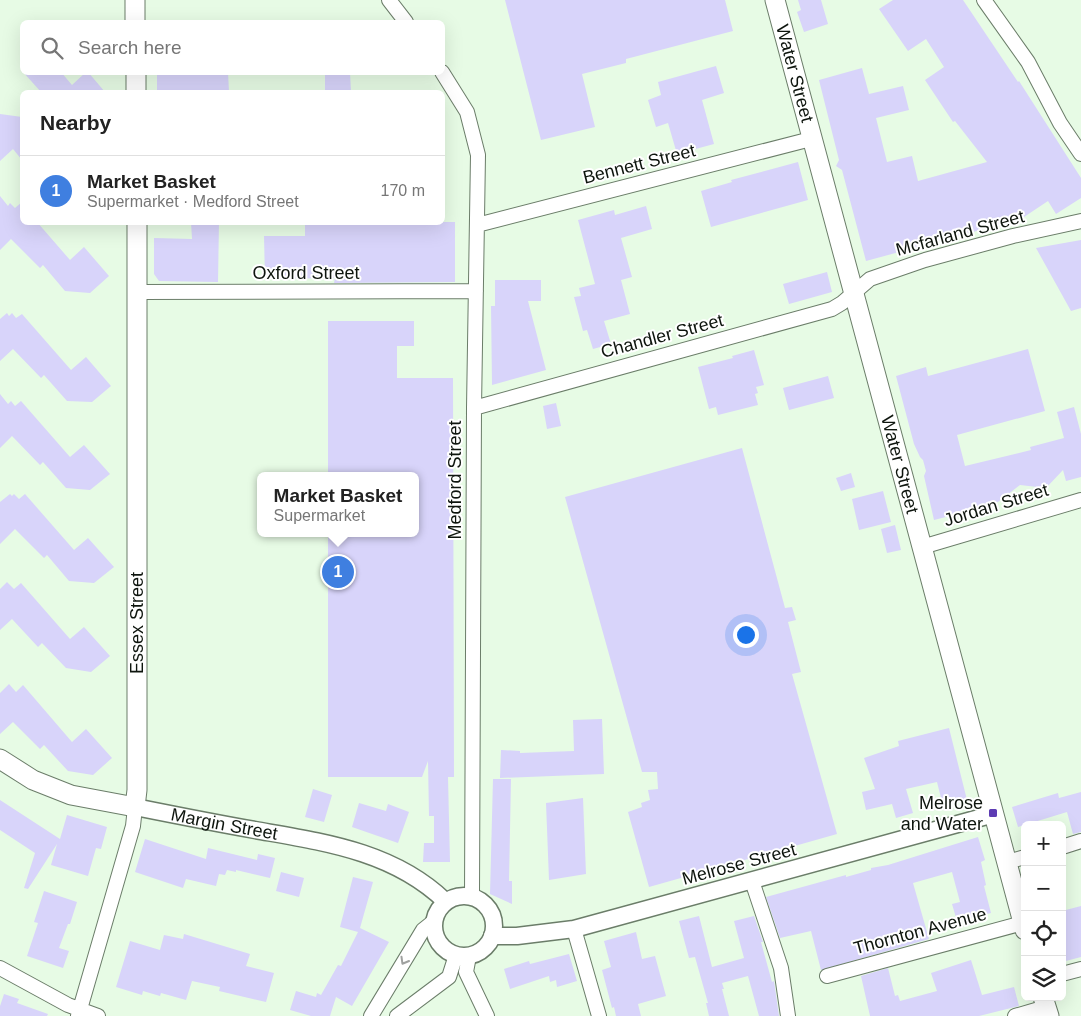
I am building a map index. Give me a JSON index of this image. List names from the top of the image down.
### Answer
{
  "streets": {
    "main road": ["Water Street", "Essex Street", "Margin Street"],
    "street": [
      "Bennett Street",
      "Mcfarland Street",
      "Oxford Street",
      "Chandler Street",
      "Medford Street",
      "Jordan Street",
      "Melrose Street",
      "Thornton Avenue"
    ]
  },
  "crossings": [
    ["Water Street", "Bennett Street"],
    ["Water Street", "Mcfarland Street"],
    ["Water Street", "Chandler Street"],
    ["Water Street", "Jordan Street"],
    ["Water Street", "Melrose Street"],
    ["Bennett Street", "Medford Street"],
    ["Mcfarland Street", "Chandler Street"],
    ["Oxford Street", "Medford Street"],
    ["Oxford Street", "Essex Street"],
    ["Chandler Street", "Medford Street"],
    ["Medford Street", "Margin Street"],
    ["Medford Street", "Melrose Street"],
    ["Essex Street", "Margin Street"],
    ["Margin Street", "Melrose Street"]
  ],
  "places": {
    "transit": ["Melrose and Water"]
  },
  "page": {
    "search": "Search here",
    "heading": "Nearby",
    "list": [
      {
        "mark": "1",
        "name": "Market Basket",
        "note": "Supermarket · Medford Street",
        "value": "170 m"
      }
    ],
    "popup": ["Market Basket", "Supermarket"],
    "pins": "1",
    "map_buttons": ["+", "−"]
  }
}
